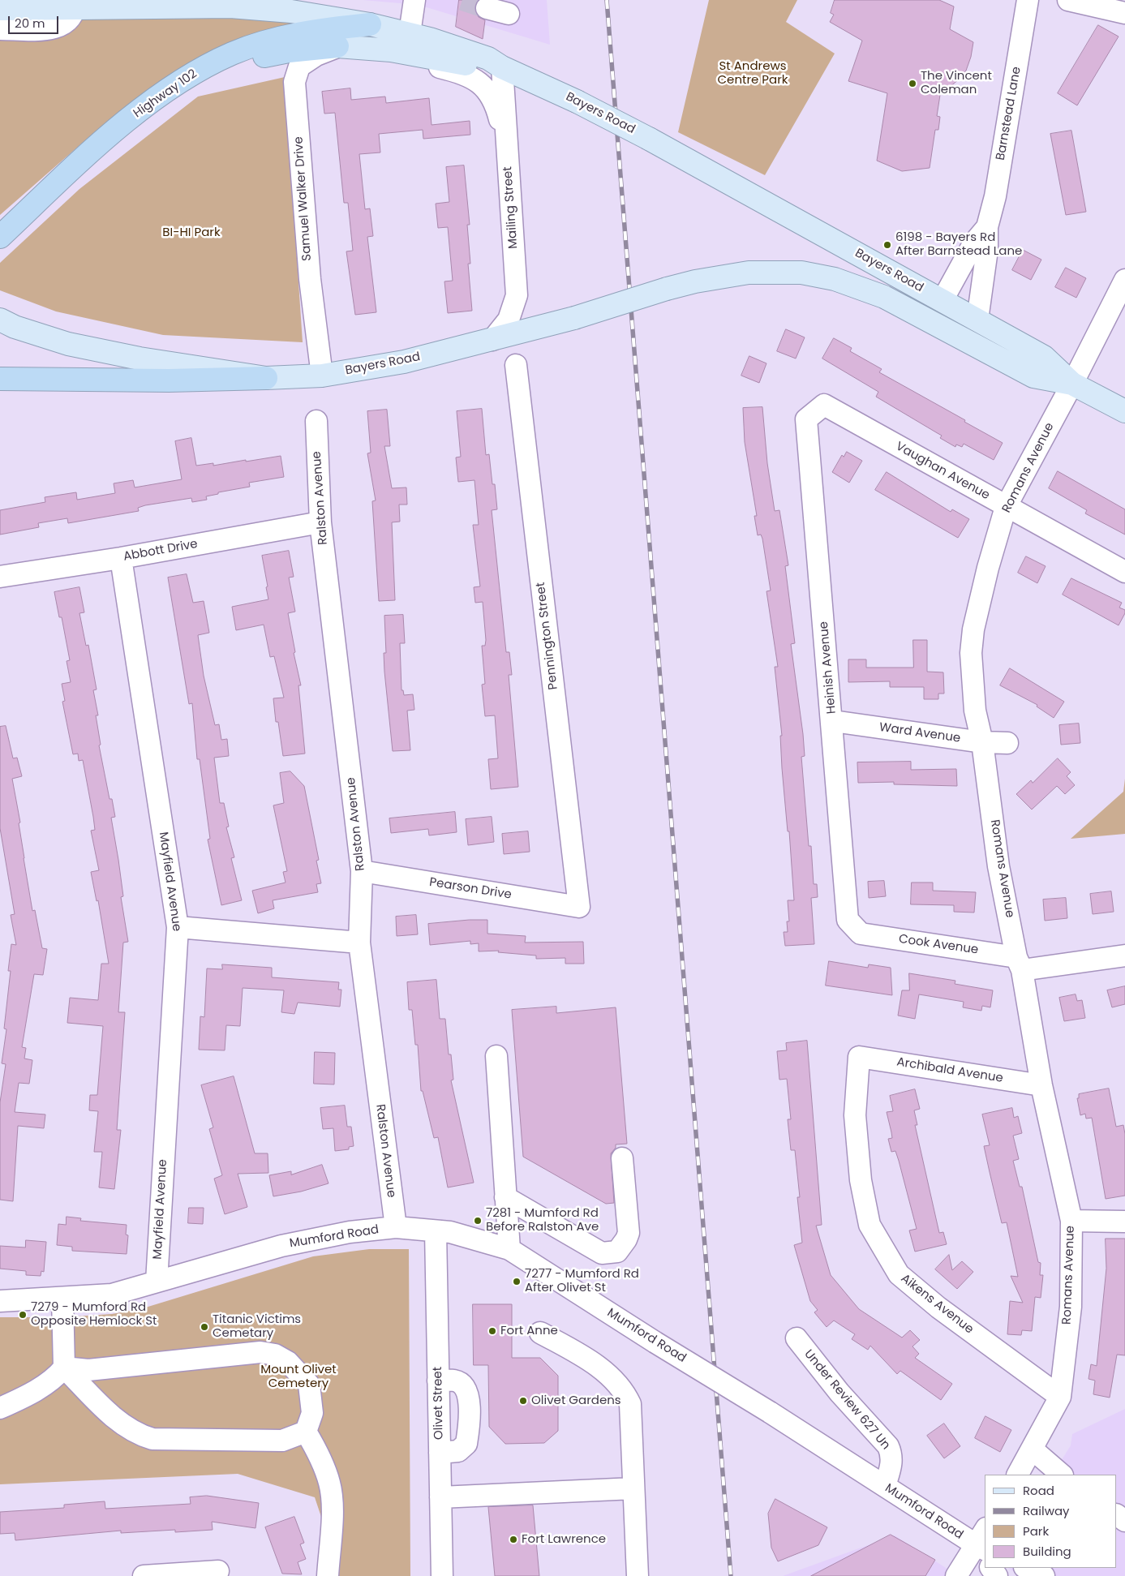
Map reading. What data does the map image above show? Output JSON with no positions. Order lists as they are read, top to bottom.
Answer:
{
  "streets": {
    "highway": ["Highway 102"],
    "main road": ["Bayers Road"],
    "street": [
      "Barnstead Lane",
      "Samuel Walker Drive",
      "Mailing Street",
      "Romans Avenue",
      "Vaughan Avenue",
      "Ralston Avenue",
      "Abbott Drive",
      "Pennington Street",
      "Heinish Avenue",
      "Ward Avenue",
      "Mayfield Avenue",
      "Pearson Drive",
      "Cook Avenue",
      "Archibald Avenue",
      "Mumford Road",
      "Aikens Avenue",
      "Under Review 627 Un",
      "Olivet Street"
    ]
  },
  "crossings": [
    ["Highway 102", "Bayers Road"],
    ["Bayers Road", "Barnstead Lane"],
    ["Bayers Road", "Samuel Walker Drive"],
    ["Bayers Road", "Mailing Street"],
    ["Bayers Road", "Romans Avenue"],
    ["Romans Avenue", "Vaughan Avenue"],
    ["Romans Avenue", "Ward Avenue"],
    ["Romans Avenue", "Cook Avenue"],
    ["Romans Avenue", "Archibald Avenue"],
    ["Romans Avenue", "Aikens Avenue"],
    ["Vaughan Avenue", "Heinish Avenue"],
    ["Ralston Avenue", "Abbott Drive"],
    ["Ralston Avenue", "Pearson Drive"],
    ["Ralston Avenue", "Mumford Road"],
    ["Abbott Drive", "Mayfield Avenue"],
    ["Pennington Street", "Pearson Drive"],
    ["Heinish Avenue", "Ward Avenue"],
    ["Heinish Avenue", "Cook Avenue"],
    ["Mayfield Avenue", "Mumford Road"],
    ["Archibald Avenue", "Aikens Avenue"],
    ["Mumford Road", "Under Review 627 Un"],
    ["Mumford Road", "Olivet Street"]
  ],
  "parks": ["St Andrews Centre Park", "BI-HI Park", "Mount Olivet Cemetery"],
  "places": [
    "The Vincent Coleman",
    "6198 - Bayers Rd After Barnstead Lane",
    "7281 - Mumford Rd Before Ralston Ave",
    "7277 - Mumford Rd After Olivet St",
    "7279 - Mumford Rd Opposite Hemlock St",
    "Titanic Victims Cemetary",
    "Fort Anne",
    "Olivet Gardens",
    "Fort Lawrence"
  ],
  "legend": [
    "Road",
    "Railway",
    "Park",
    "Building"
  ],
  "scale_bar": "20 m"
}
